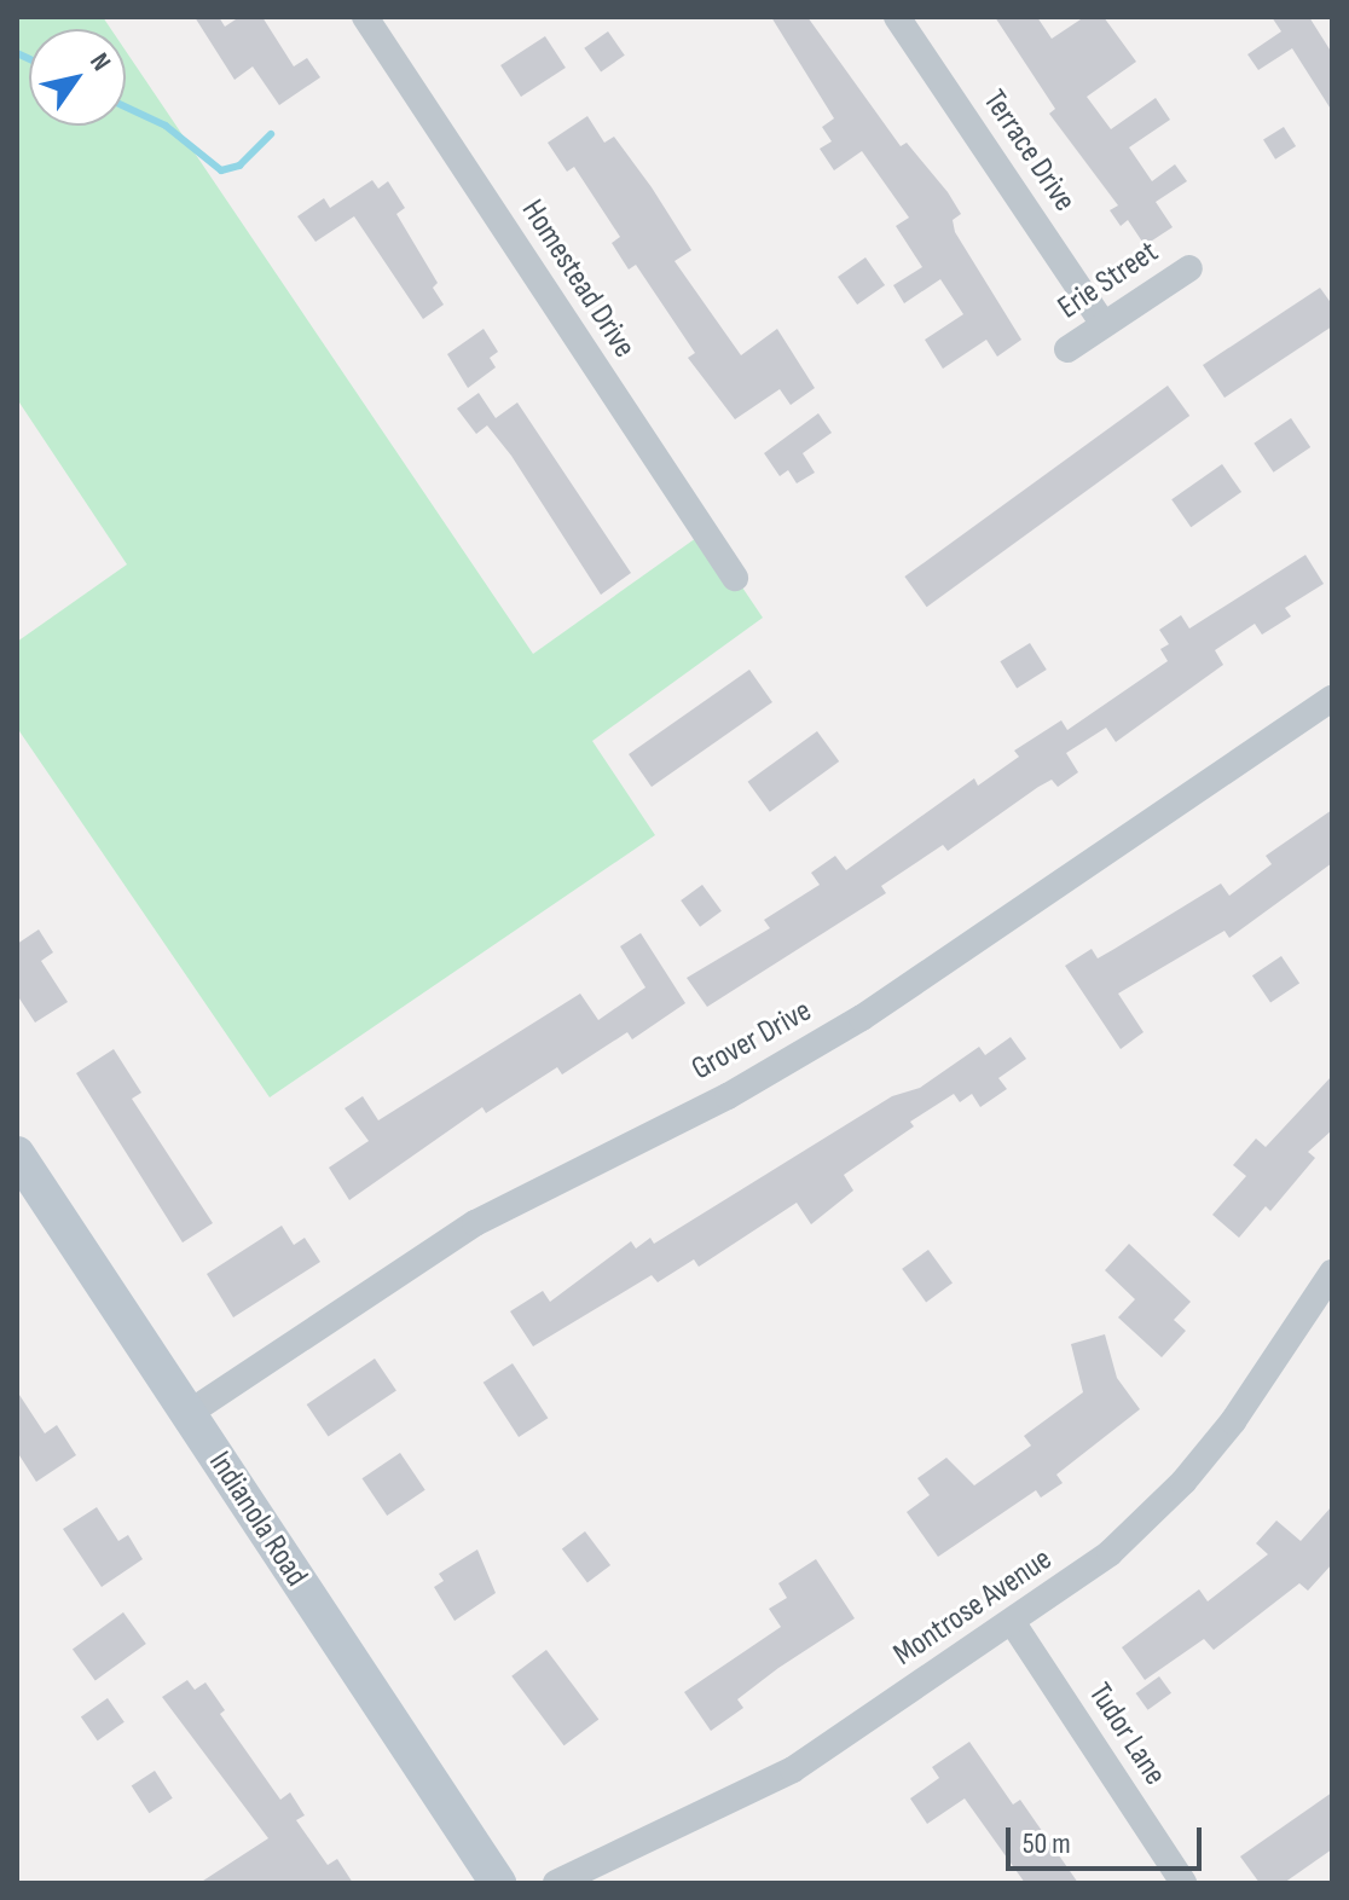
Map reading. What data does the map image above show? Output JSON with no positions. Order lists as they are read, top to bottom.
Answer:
{
  "streets": {
    "street": [
      "Terrace Drive",
      "Homestead Drive",
      "Erie Street",
      "Grover Drive",
      "Indianola Road",
      "Montrose Avenue",
      "Tudor Lane"
    ]
  },
  "crossings": [
    ["Terrace Drive", "Erie Street"],
    ["Grover Drive", "Indianola Road"],
    ["Montrose Avenue", "Tudor Lane"]
  ],
  "scale_bar": "50 m",
  "north": "top right"
}
